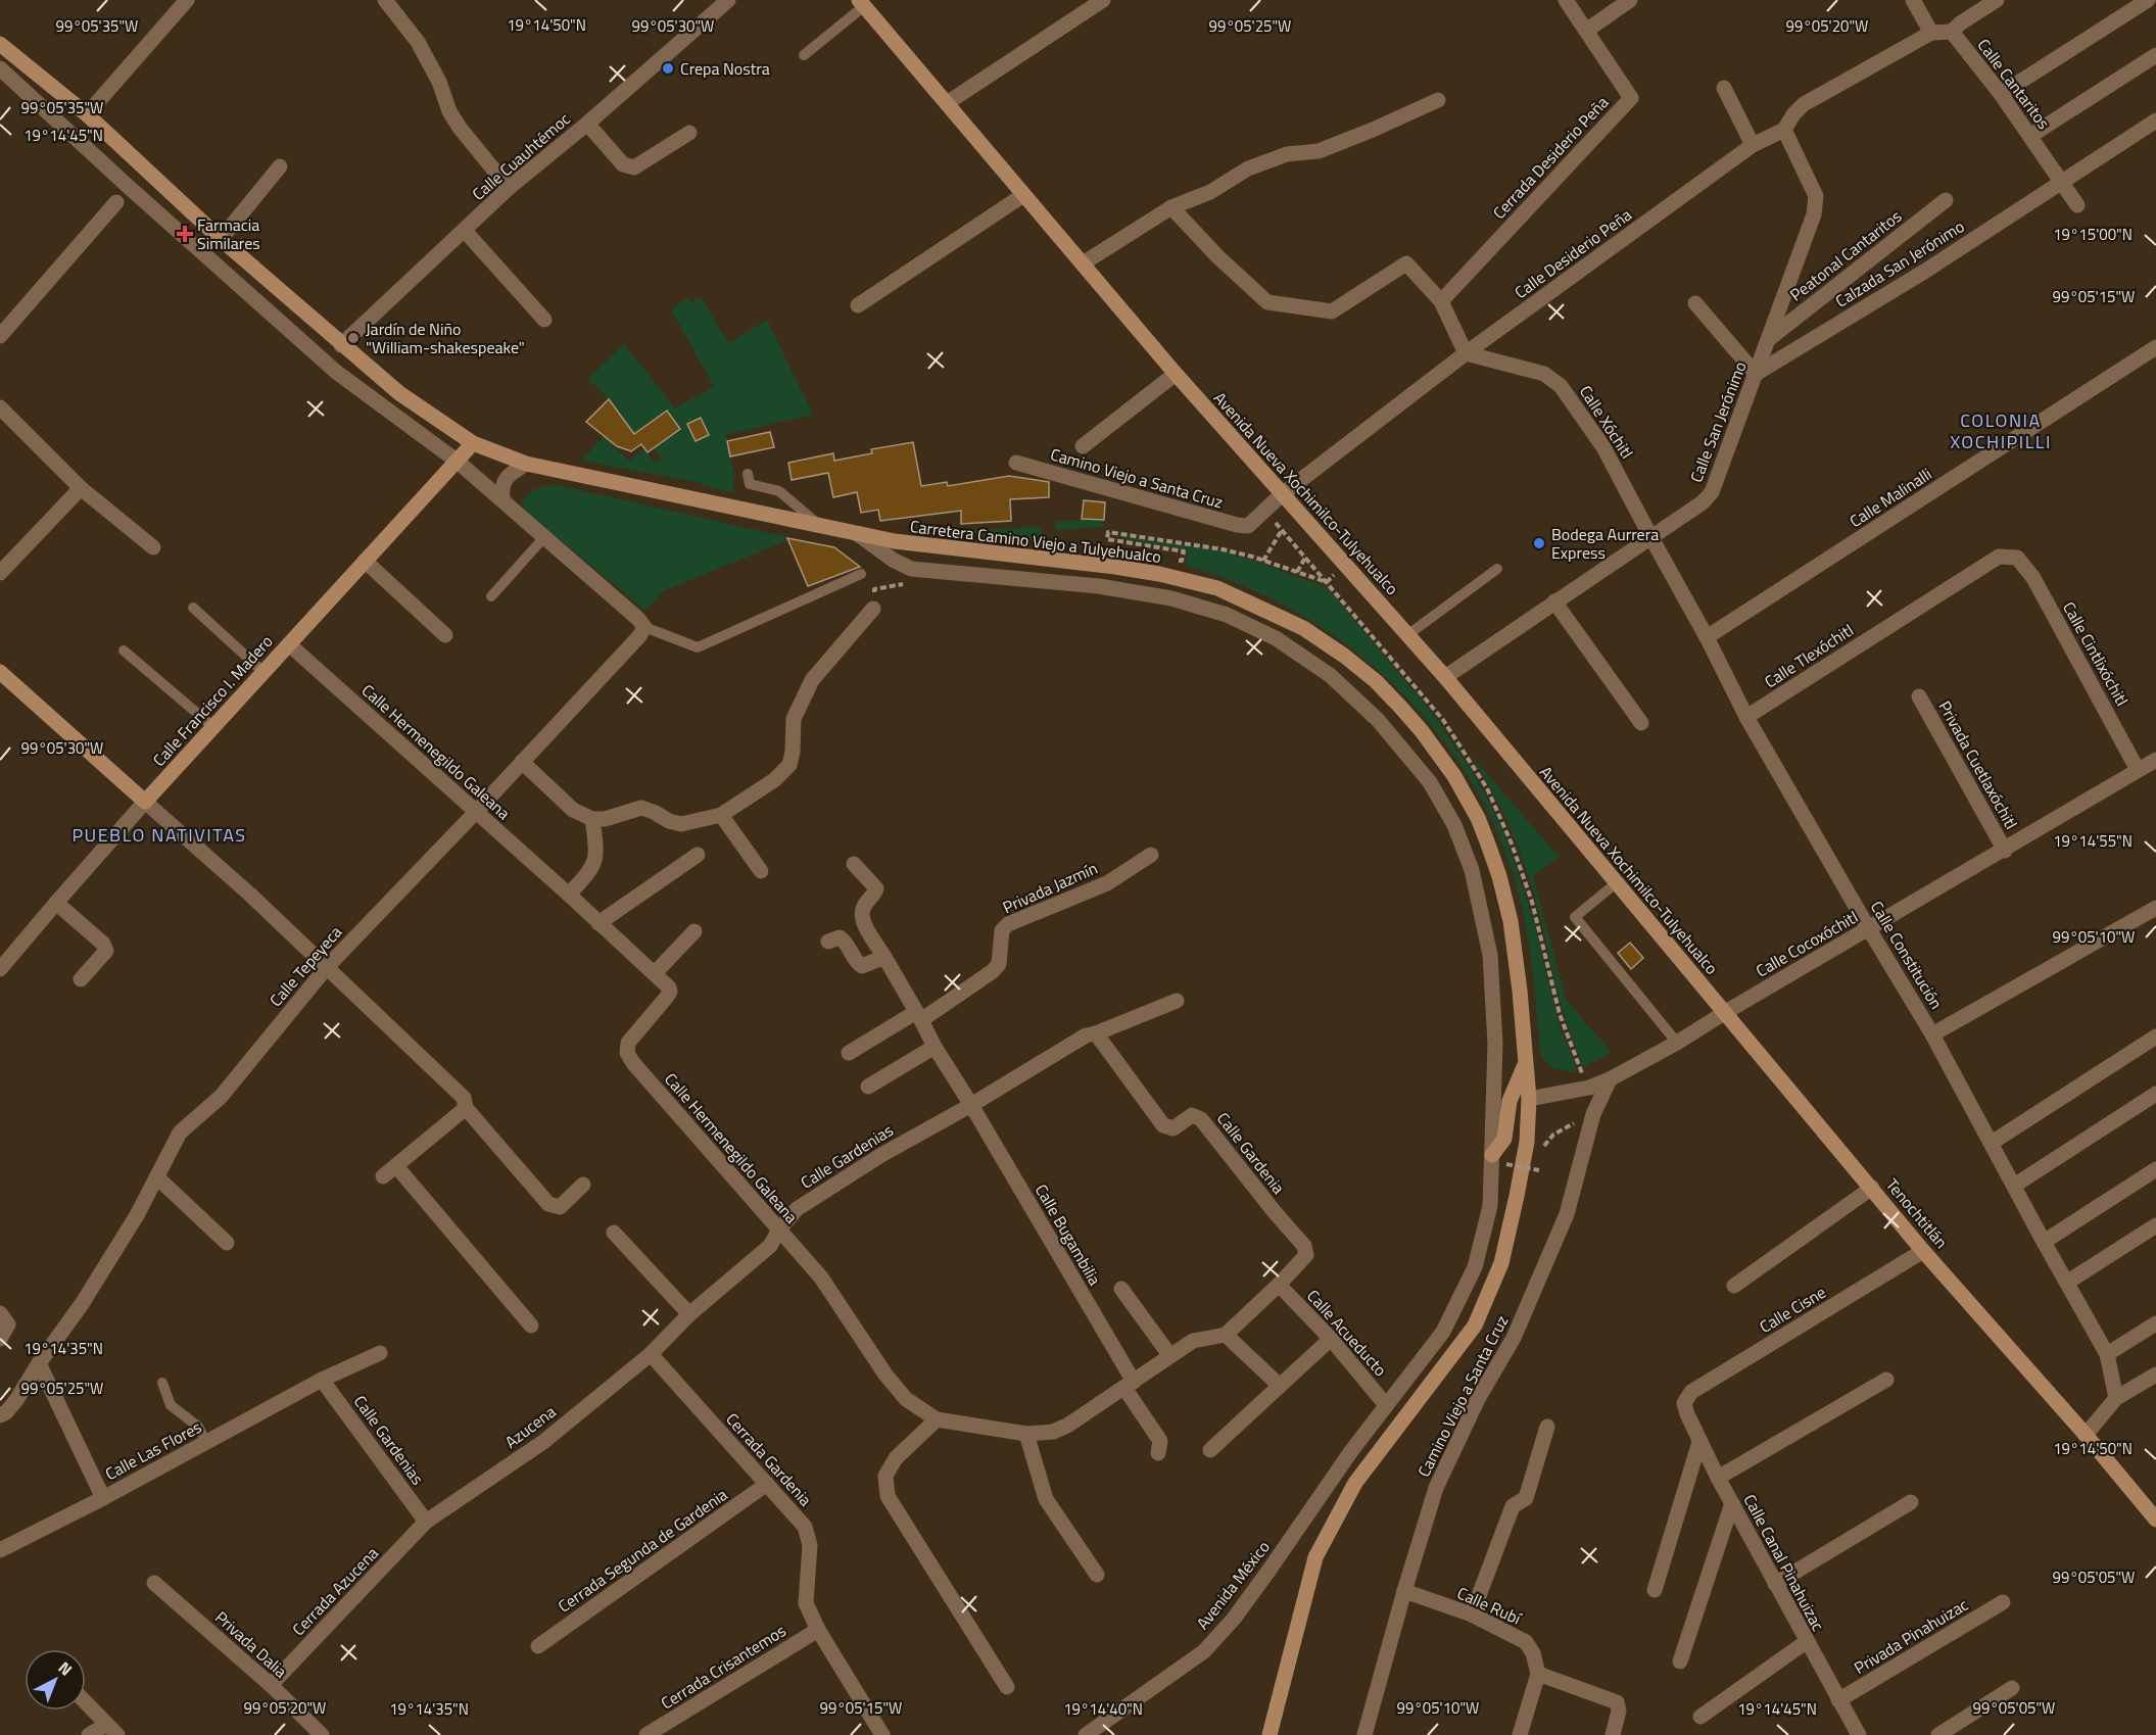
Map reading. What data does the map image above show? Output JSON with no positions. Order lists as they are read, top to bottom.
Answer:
{
  "streets": {
    "main road": [
      "Avenida Nueva Xochimilco-Tulyehualco",
      "Carretera Camino Viejo a Tulyehualco",
      "Calle Francisco I. Madero",
      "Tenochtitlán"
    ],
    "street": [
      "Calle Cantaritos",
      "Calle Cuauhtémoc",
      "Cerrada Desiderio Peña",
      "Calle Desiderio Peña",
      "Peatonal Cantaritos",
      "Calzada San Jerónimo",
      "Calle Xóchitl",
      "Calle San Jerónimo",
      "Camino Viejo a Santa Cruz",
      "Calle Malinalli",
      "Calle Cintlixóchitl",
      "Calle Tlexóchitl",
      "Calle Hermenegildo Galeana",
      "Privada Cuetlaxóchitl",
      "Privada Jazmín",
      "Calle Cocoxóchitl",
      "Calle Constitución",
      "Calle Tepeyeca",
      "Calle Gardenia",
      "Calle Gardenias",
      "Calle Bugambilia",
      "Calle Cisne",
      "Calle Acueducto",
      "Azucena",
      "Calle Las Flores",
      "Cerrada Gardenia",
      "Cerrada Segunda de Gardenia",
      "Calle Canal Pinahuizac",
      "Avenida México",
      "Cerrada Azucena",
      "Calle Rubí",
      "Privada Pinahuizac",
      "Privada Dalia",
      "Cerrada Crisantemos"
    ]
  },
  "crossings": [
    ["Calle Cantaritos", "Calzada San Jerónimo"],
    ["Calle Cuauhtémoc", "Carretera Camino Viejo a Tulyehualco"],
    ["Calle Desiderio Peña", "Calle Xóchitl"],
    ["Calle Desiderio Peña", "Calle San Jerónimo"],
    ["Calle Desiderio Peña", "Camino Viejo a Santa Cruz"],
    ["Calle Desiderio Peña", "Avenida Nueva Xochimilco-Tulyehualco"],
    ["Peatonal Cantaritos", "Calle San Jerónimo"],
    ["Calzada San Jerónimo", "Calle San Jerónimo"],
    ["Calle Xóchitl", "Calle San Jerónimo"],
    ["Calle Xóchitl", "Calle Constitución"],
    ["Calle San Jerónimo", "Avenida Nueva Xochimilco-Tulyehualco"],
    ["Calle San Jerónimo", "Calle Constitución"],
    ["Camino Viejo a Santa Cruz", "Calle Cocoxóchitl"],
    ["Camino Viejo a Santa Cruz", "Calle Rubí"],
    ["Avenida Nueva Xochimilco-Tulyehualco", "Calle Cocoxóchitl"],
    ["Avenida Nueva Xochimilco-Tulyehualco", "Tenochtitlán"],
    ["Calle Malinalli", "Calle Constitución"],
    ["Carretera Camino Viejo a Tulyehualco", "Calle Francisco I. Madero"],
    ["Carretera Camino Viejo a Tulyehualco", "Calle Cocoxóchitl"],
    ["Calle Cintlixóchitl", "Calle Tlexóchitl"],
    ["Calle Cintlixóchitl", "Calle Cocoxóchitl"],
    ["Calle Tlexóchitl", "Calle Constitución"],
    ["Calle Francisco I. Madero", "Calle Hermenegildo Galeana"],
    ["Calle Hermenegildo Galeana", "Calle Tepeyeca"],
    ["Calle Hermenegildo Galeana", "Calle Gardenias"],
    ["Calle Hermenegildo Galeana", "Calle Bugambilia"],
    ["Privada Cuetlaxóchitl", "Calle Cocoxóchitl"],
    ["Calle Cocoxóchitl", "Calle Constitución"],
    ["Calle Cocoxóchitl", "Tenochtitlán"],
    ["Calle Gardenia", "Calle Gardenias"],
    ["Calle Gardenia", "Calle Acueducto"],
    ["Calle Gardenias", "Calle Bugambilia"],
    ["Calle Gardenias", "Azucena"],
    ["Calle Gardenias", "Calle Las Flores"],
    ["Calle Gardenias", "Cerrada Gardenia"],
    ["Calle Gardenias", "Cerrada Azucena"],
    ["Tenochtitlán", "Calle Cisne"],
    ["Calle Cisne", "Calle Canal Pinahuizac"],
    ["Calle Acueducto", "Avenida México"],
    ["Azucena", "Cerrada Gardenia"],
    ["Azucena", "Cerrada Azucena"],
    ["Cerrada Gardenia", "Cerrada Segunda de Gardenia"],
    ["Cerrada Gardenia", "Cerrada Crisantemos"],
    ["Calle Canal Pinahuizac", "Privada Pinahuizac"],
    ["Cerrada Azucena", "Privada Dalia"]
  ],
  "districts": ["COLONIA XOCHIPILLI", "PUEBLO NATIVITAS"],
  "places": {
    "other": ["Crepa Nostra", "Jardín de Niño \"William-shakespeake\"", "Bodega Aurrera Express"],
    "health": ["Farmacia Similares"]
  },
  "north": "top right",
  "coordinates": [
    "19°14'50\"N",
    "99°05'35\"W",
    "99°05'30\"W",
    "99°05'25\"W",
    "99°05'20\"W",
    "19°14'45\"N",
    "19°15'00\"N",
    "99°05'15\"W",
    "19°14'55\"N",
    "99°05'10\"W",
    "19°14'35\"N",
    "99°05'05\"W",
    "19°14'40\"N"
  ]
}
